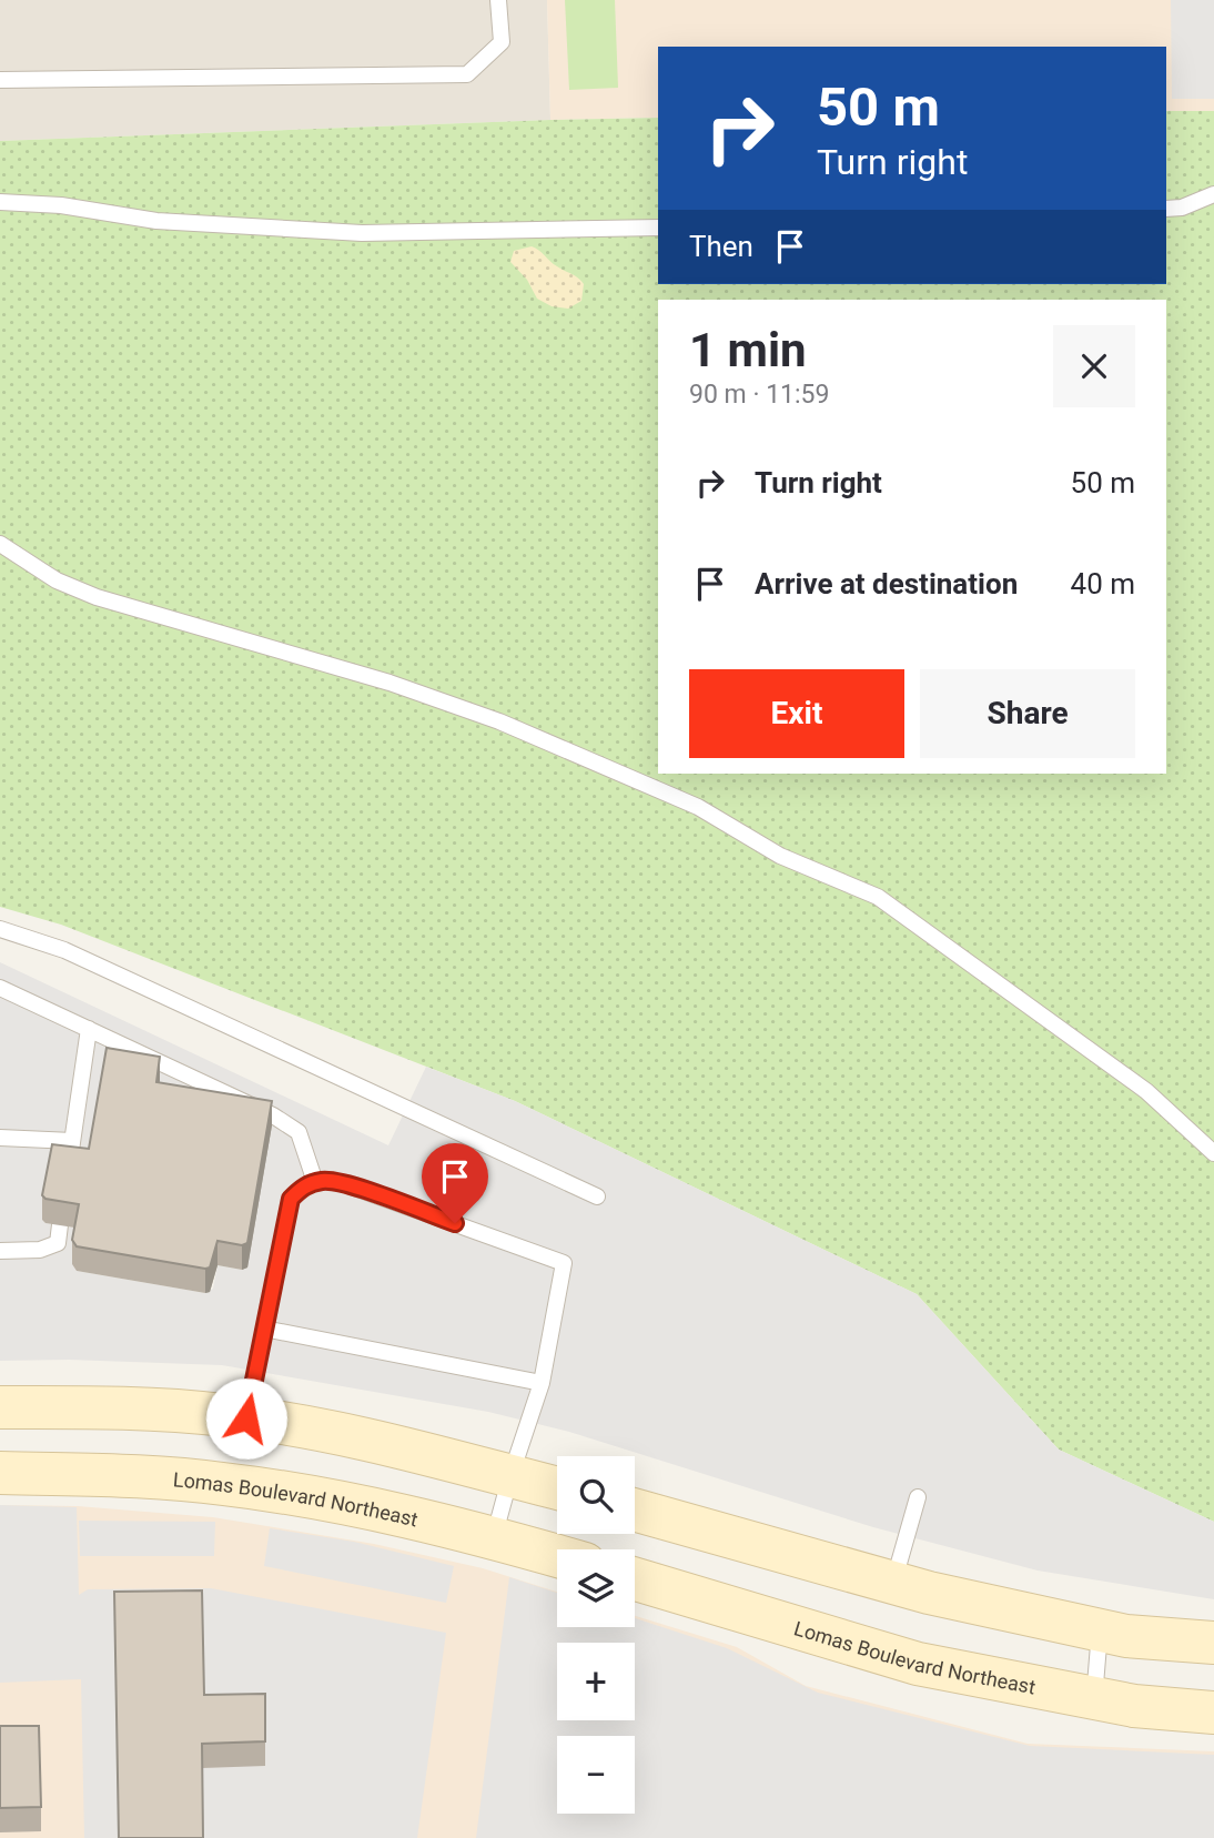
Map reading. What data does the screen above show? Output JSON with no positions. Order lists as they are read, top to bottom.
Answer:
{
  "streets": {
    "main road": ["Lomas Boulevard Northeast"]
  },
  "page": {
    "turn": ["50 m", "Turn right"],
    "then": "Then",
    "heading": ["1 min", "90 m · 11:59"],
    "list": [
      {
        "name": "Turn right",
        "value": "50 m"
      },
      {
        "name": "Arrive at destination",
        "value": "40 m"
      }
    ],
    "buttons": ["Exit", "Share"],
    "map_buttons": ["+", "−"]
  }
}
